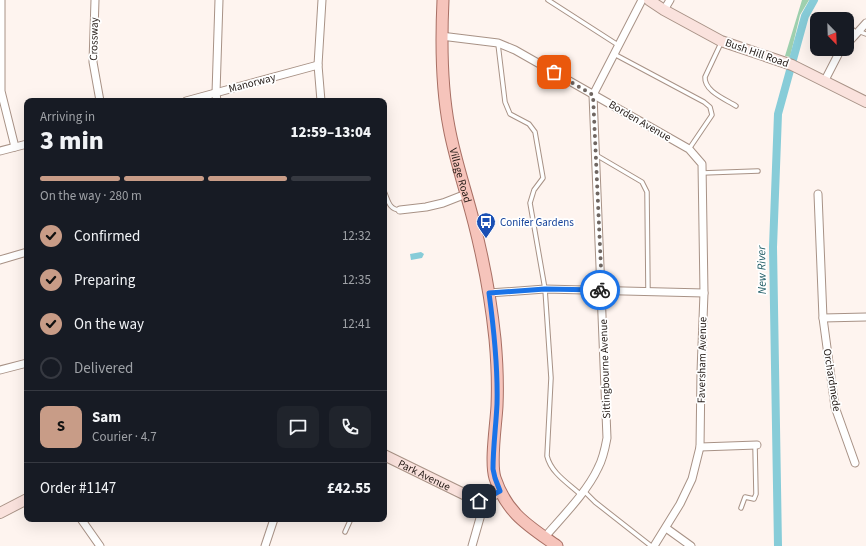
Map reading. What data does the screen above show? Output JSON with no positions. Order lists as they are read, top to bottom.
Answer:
{
  "streets": {
    "main road": ["Village Road"],
    "street": [
      "Crossway",
      "Bush Hill Road",
      "Manorway",
      "Borden Avenue",
      "Faversham Avenue",
      "Sittingbourne Avenue",
      "Orchardmede",
      "Park Avenue"
    ]
  },
  "crossings": [
    ["Borden Avenue", "Village Road"],
    ["Borden Avenue", "Faversham Avenue"],
    ["Borden Avenue", "Sittingbourne Avenue"]
  ],
  "water": ["New River"],
  "places": {
    "bus stop": ["Conifer Gardens"]
  },
  "north": "bottom right",
  "page": {
    "heading": ["3 min", "Arriving in", "12:59–13:04"],
    "panel": [
      "Sam",
      "Courier · 4.7",
      "Order #1147",
      "£42.55"
    ],
    "bar": "On the way · 280 m",
    "list": [
      ["Confirmed", "12:32"],
      ["Preparing", "12:35"],
      ["On the way", "12:41"],
      "Delivered"
    ],
    "round": "S"
  }
}
